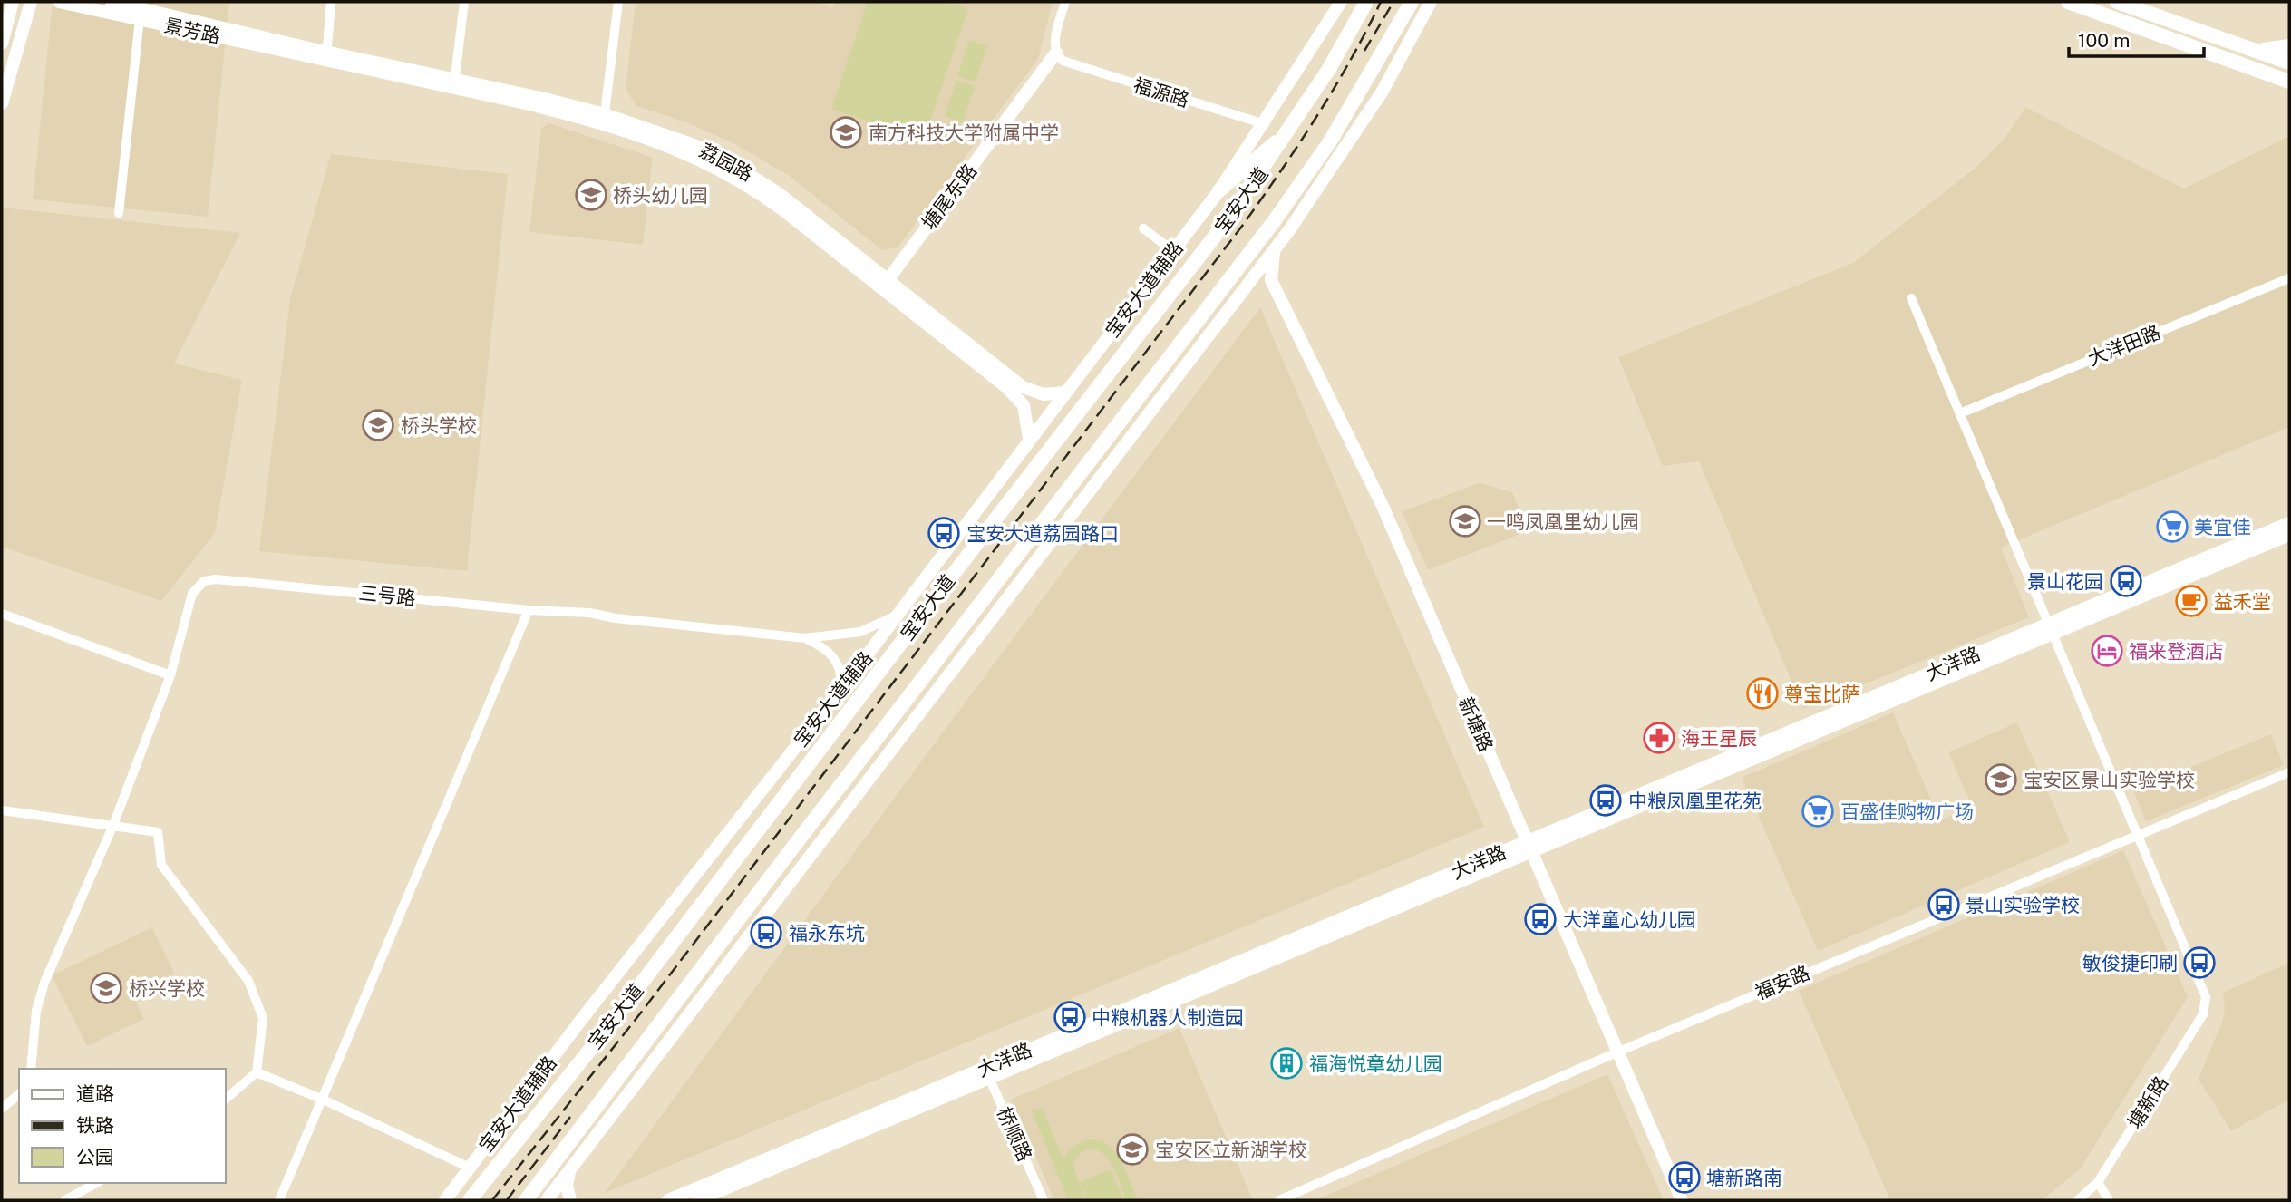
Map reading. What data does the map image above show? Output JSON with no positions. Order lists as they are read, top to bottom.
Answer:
{
  "streets": {
    "main road": ["宝安大道"],
    "street": [
      "景芳路",
      "福源路",
      "荔园路",
      "塘尾东路",
      "宝安大道辅路",
      "大洋田路",
      "三号路",
      "大洋路",
      "新塘路",
      "福安路",
      "塘新路",
      "桥顺路"
    ]
  },
  "crossings": [
    ["景芳路", "荔园路"],
    ["福源路", "塘尾东路"],
    ["福源路", "宝安大道辅路"],
    ["荔园路", "塘尾东路"],
    ["荔园路", "宝安大道辅路"],
    ["宝安大道辅路", "三号路"],
    ["大洋路", "新塘路"],
    ["大洋路", "桥顺路"],
    ["新塘路", "福安路"],
    ["福安路", "塘新路"]
  ],
  "places": {
    "school or university": [
      "南方科技大学附属中学",
      "桥头幼儿园",
      "桥头学校",
      "一鸣凤凰里幼儿园",
      "宝安区景山实验学校",
      "桥兴学校",
      "宝安区立新湖学校"
    ],
    "supermarket": ["美宜佳", "百盛佳购物广场"],
    "bus stop": [
      "宝安大道荔园路口",
      "景山花园",
      "中粮凤凰里花苑",
      "景山实验学校",
      "大洋童心幼儿园",
      "福永东坑",
      "敏俊捷印刷",
      "中粮机器人制造园",
      "塘新路南"
    ],
    "cafe": ["益禾堂"],
    "hotel": ["福来登酒店"],
    "restaurant": ["尊宝比萨"],
    "pharmacy": ["海王星辰"],
    "building": ["福海悦章幼儿园"]
  },
  "legend": ["道路", "铁路", "公园"],
  "scale_bar": "100 m"
}
